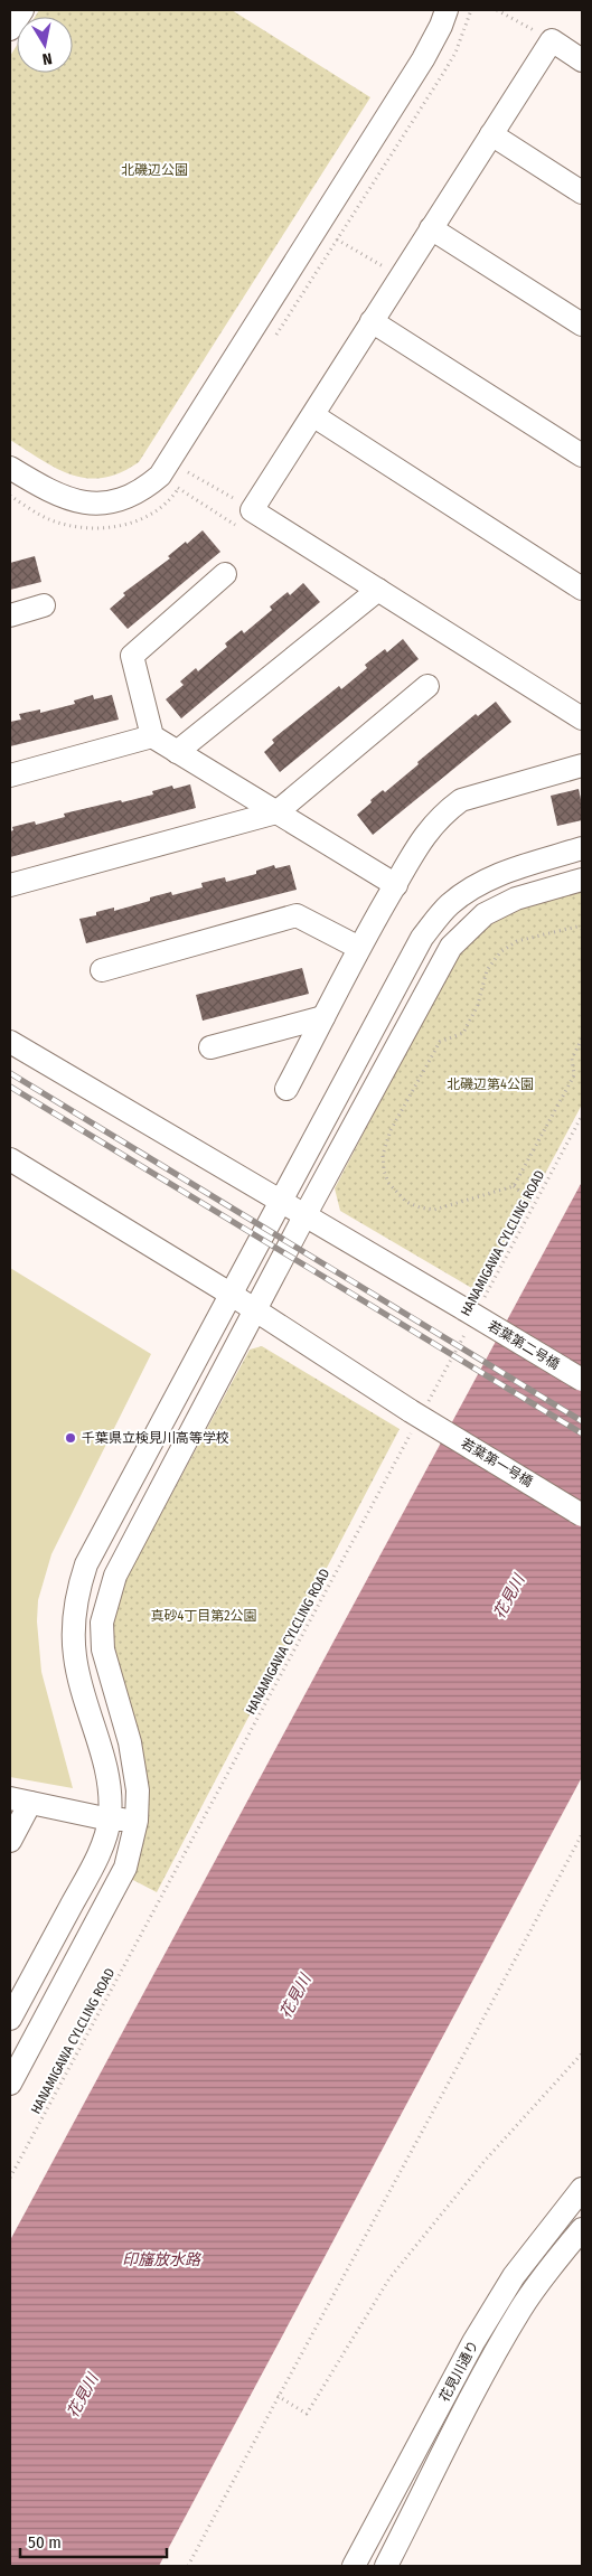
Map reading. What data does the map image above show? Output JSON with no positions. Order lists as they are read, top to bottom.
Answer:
{
  "streets": {
    "street": ["若葉第二号橋", "若葉第一号橋", "花見川通り"],
    "path": ["HANAMIGAWA CYLCLING ROAD"]
  },
  "crossings": [
    ["HANAMIGAWA CYLCLING ROAD", "若葉第二号橋"],
    ["HANAMIGAWA CYLCLING ROAD", "若葉第一号橋"]
  ],
  "water": ["花見川", "印旛放水路"],
  "parks": ["北磯辺公園", "北磯辺第4公園", "真砂4丁目第2公園"],
  "places": ["千葉県立検見川高等学校"],
  "scale_bar": "50 m",
  "north": "bottom"
}
